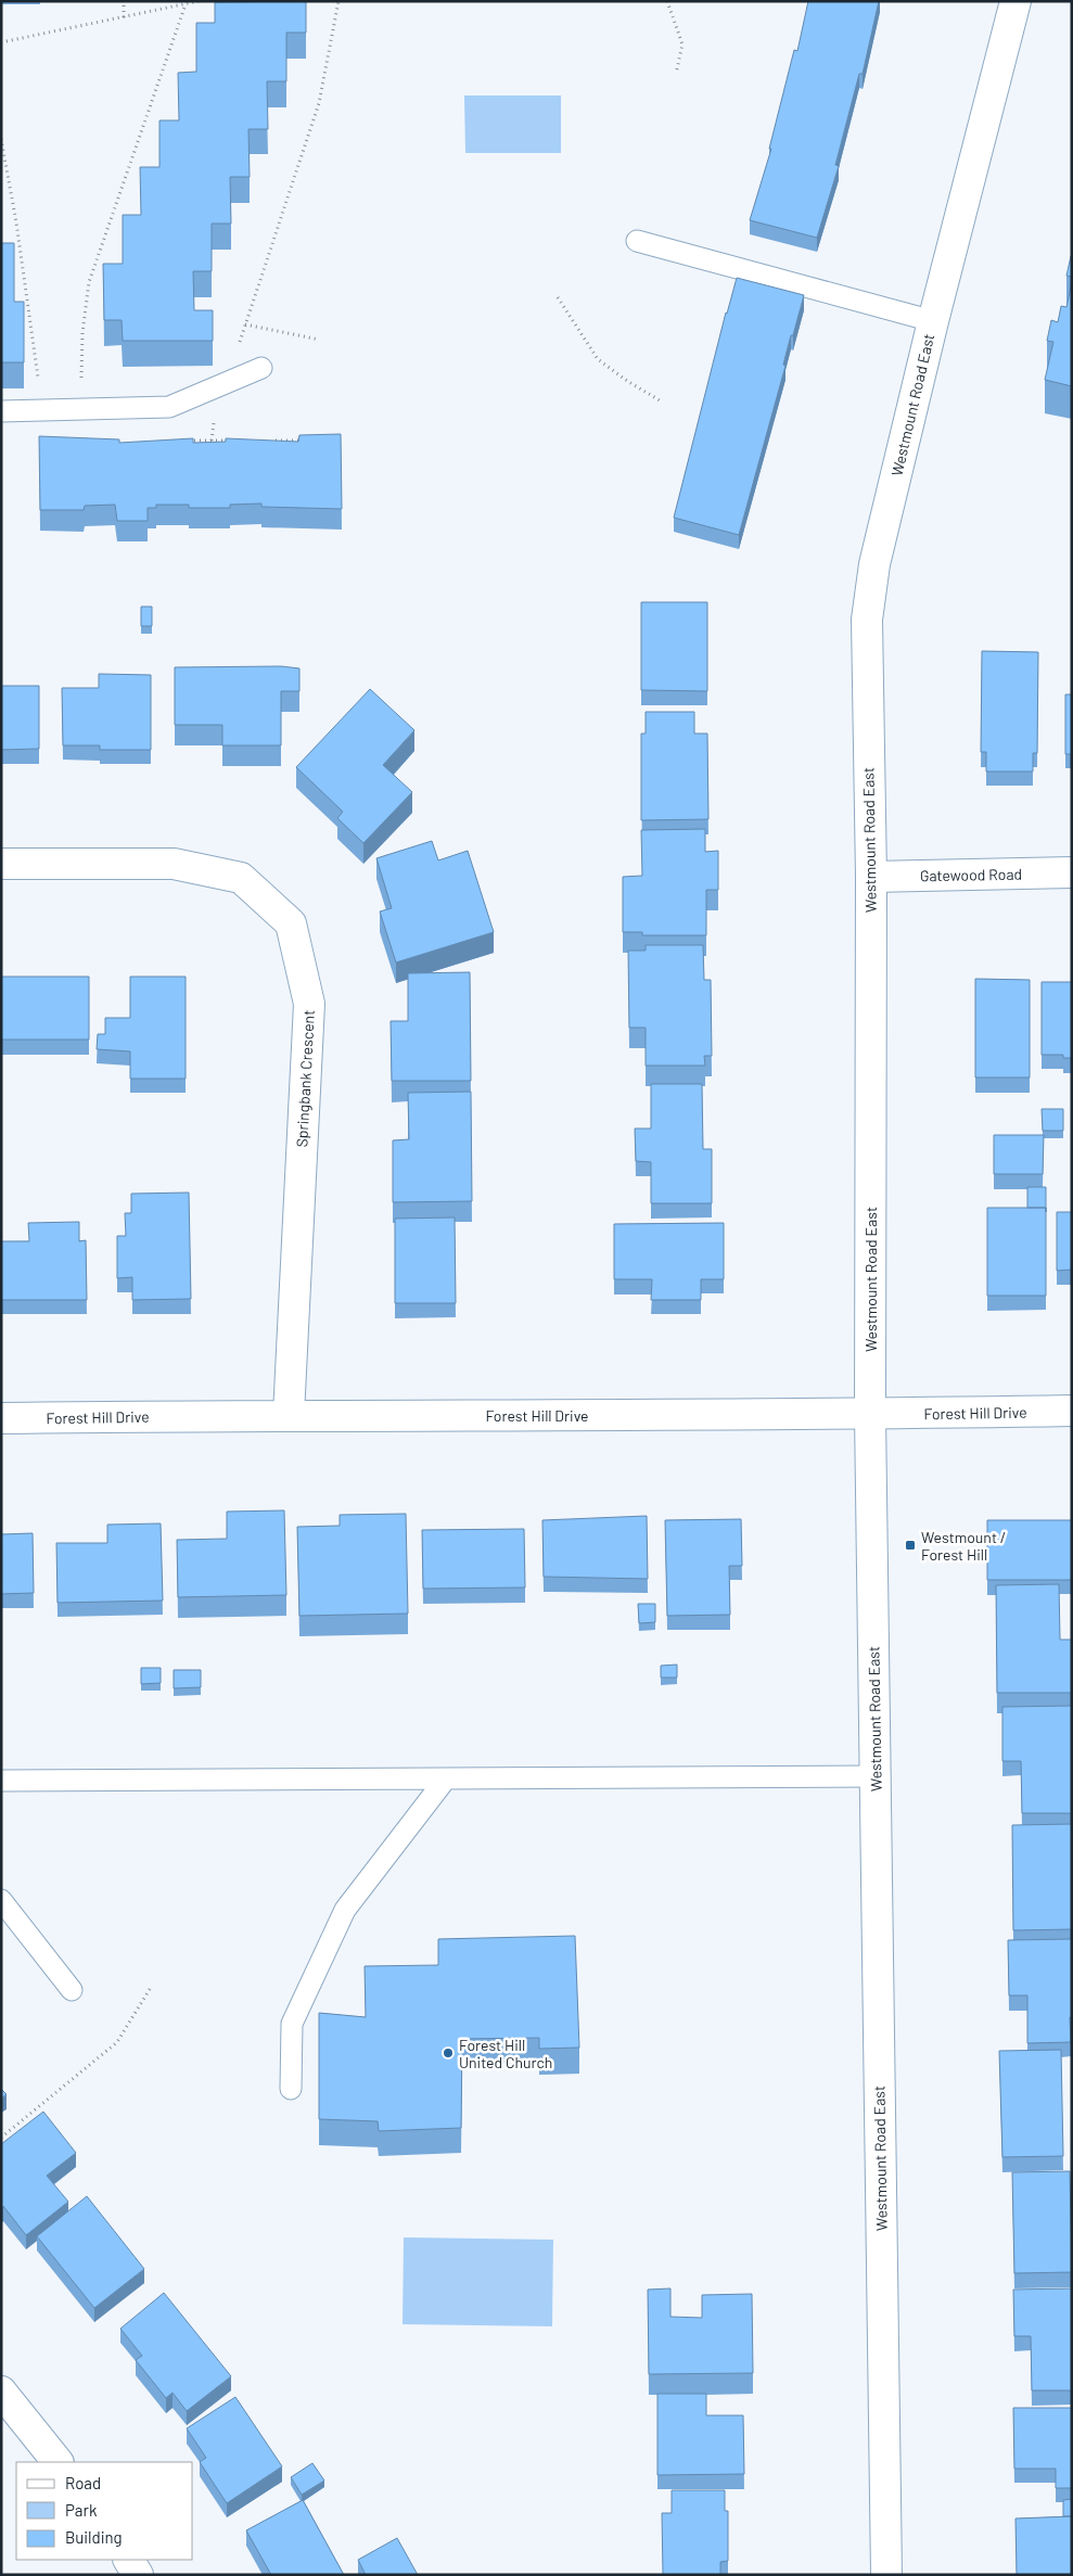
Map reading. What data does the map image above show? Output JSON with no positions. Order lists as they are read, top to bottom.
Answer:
{
  "streets": {
    "main road": [
      "Westmount Road East",
      "Gatewood Road",
      "Springbank Crescent",
      "Forest Hill Drive"
    ]
  },
  "crossings": [
    ["Westmount Road East", "Gatewood Road"],
    ["Westmount Road East", "Forest Hill Drive"],
    ["Springbank Crescent", "Forest Hill Drive"]
  ],
  "places": {
    "transit": ["Westmount / Forest Hill"],
    "other": ["Forest Hill United Church"]
  },
  "legend": ["Road", "Park", "Building"]
}
